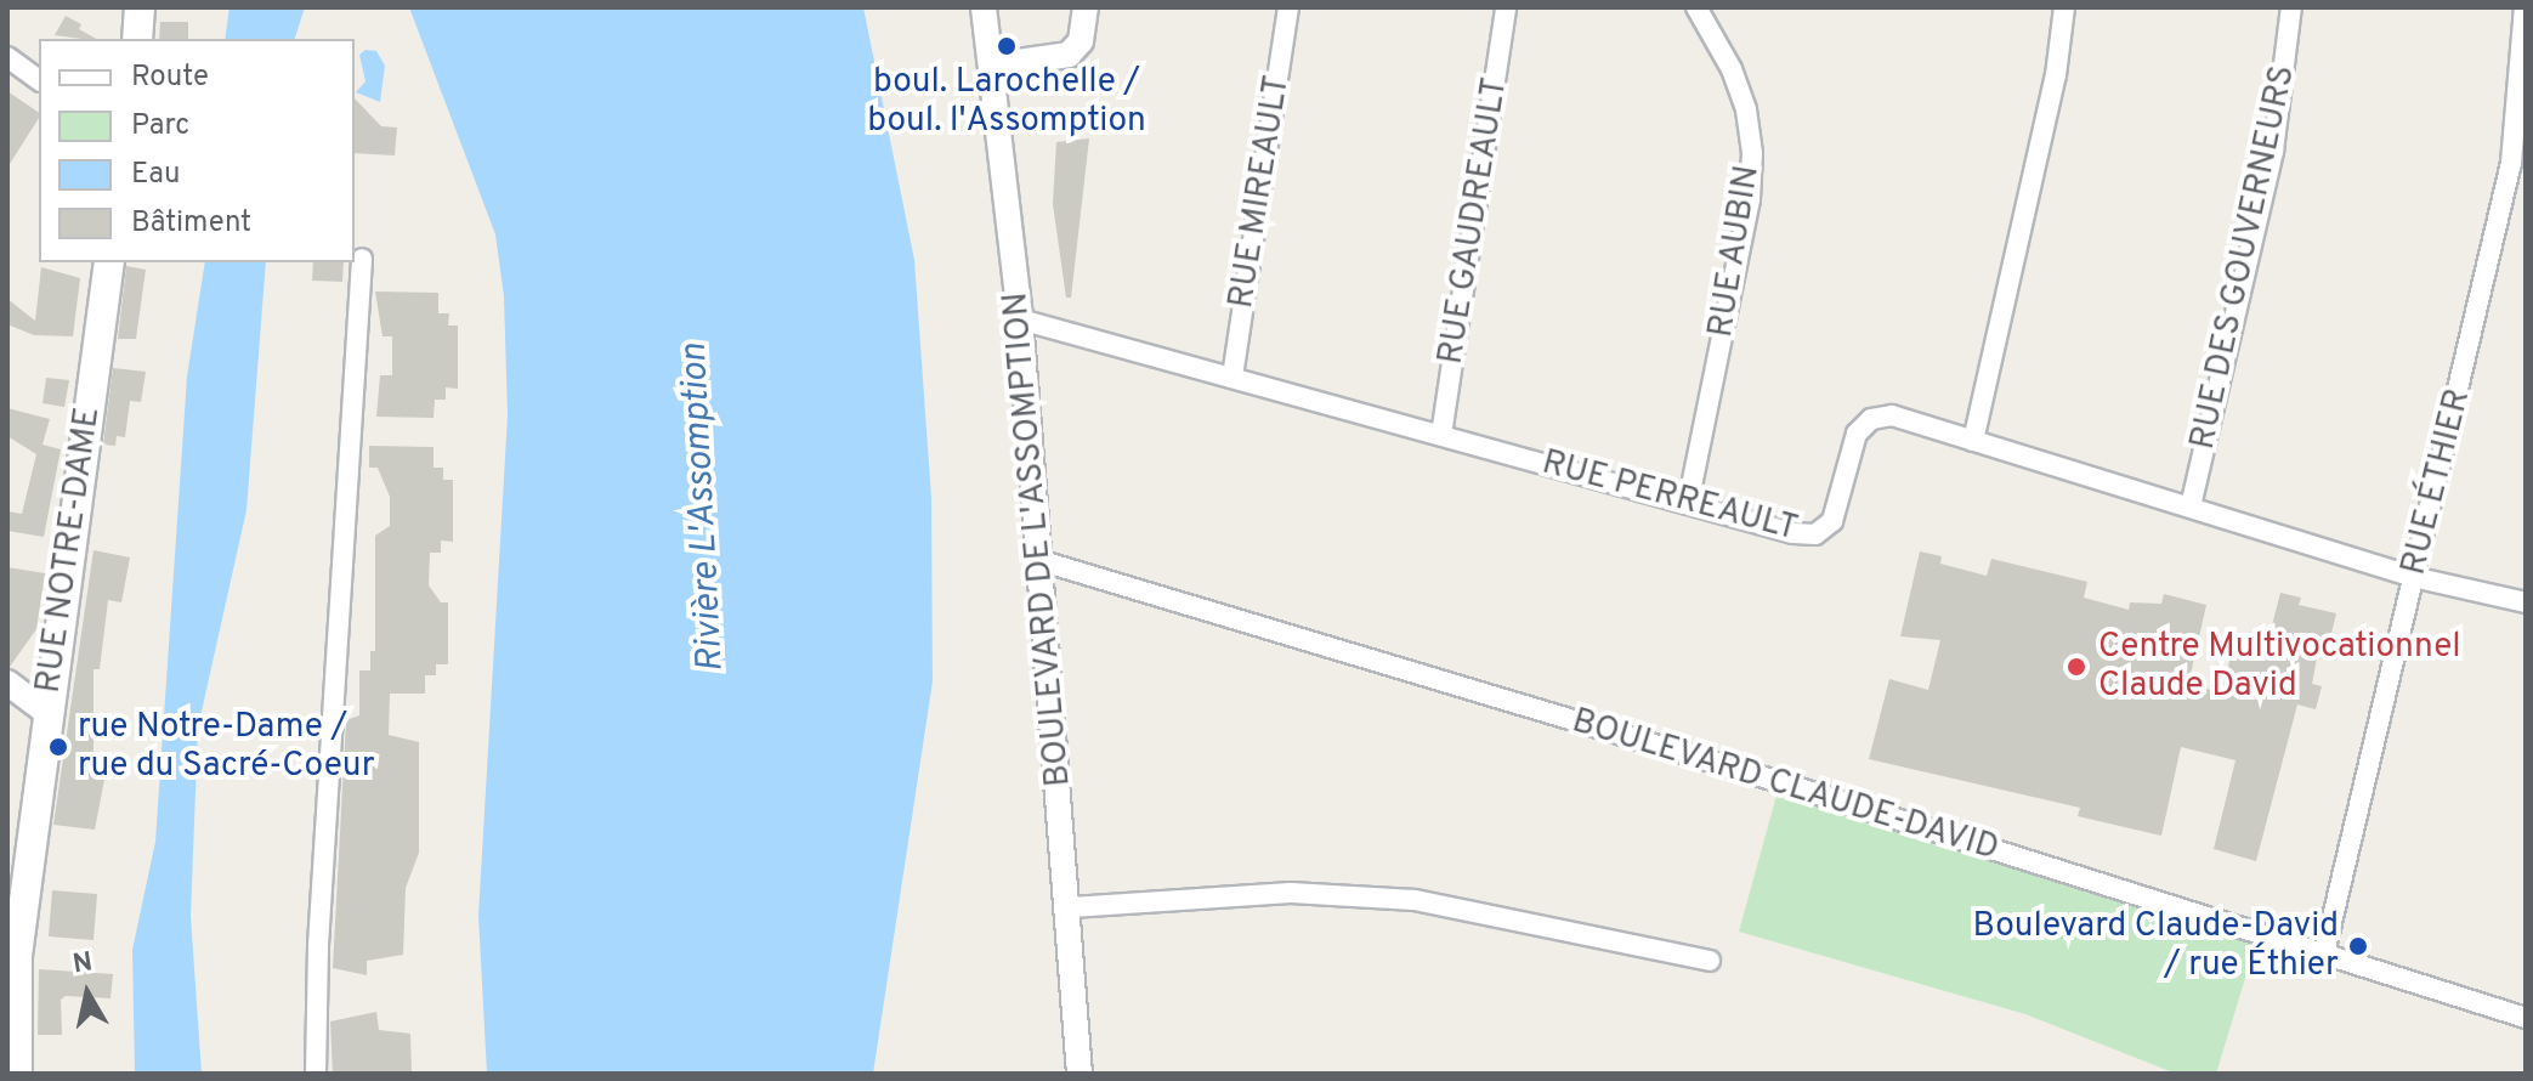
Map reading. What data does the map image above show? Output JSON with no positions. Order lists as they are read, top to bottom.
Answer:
{
  "streets": {
    "main road": ["RUE NOTRE-DAME"],
    "street": [
      "RUE MIREAULT",
      "RUE GAUDREAULT",
      "RUE AUBIN",
      "RUE DES GOUVERNEURS",
      "RUE ÉTHIER",
      "RUE PERREAULT",
      "BOULEVARD DE L'ASSOMPTION",
      "BOULEVARD CLAUDE-DAVID"
    ]
  },
  "crossings": [
    ["RUE MIREAULT", "RUE PERREAULT"],
    ["RUE GAUDREAULT", "RUE PERREAULT"],
    ["RUE AUBIN", "RUE PERREAULT"],
    ["RUE DES GOUVERNEURS", "RUE PERREAULT"],
    ["RUE ÉTHIER", "RUE PERREAULT"],
    ["RUE ÉTHIER", "BOULEVARD CLAUDE-DAVID"],
    ["RUE PERREAULT", "BOULEVARD DE L'ASSOMPTION"],
    ["BOULEVARD DE L'ASSOMPTION", "BOULEVARD CLAUDE-DAVID"]
  ],
  "water": ["Rivière L'Assomption"],
  "places": [
    "boul. Larochelle / boul. l'Assomption",
    "Centre Multivocationnel Claude David",
    "rue Notre-Dame / rue du Sacré-Coeur",
    "Boulevard Claude-David / rue Éthier"
  ],
  "legend": [
    "Route",
    "Parc",
    "Eau",
    "Bâtiment"
  ],
  "north": "top"
}
